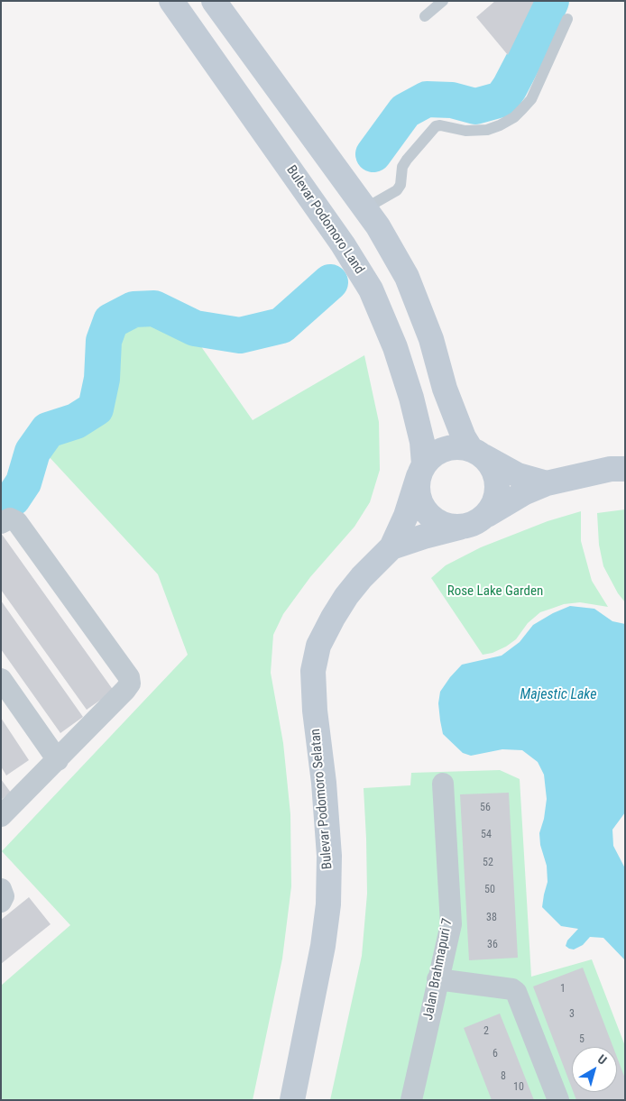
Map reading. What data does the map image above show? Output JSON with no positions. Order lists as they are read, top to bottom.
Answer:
{
  "streets": {
    "street": ["Bulevar Podomoro Land", "Bulevar Podomoro Selatan", "Jalan Brahmapuri 7"]
  },
  "crossings": [
    ["Bulevar Podomoro Land", "Bulevar Podomoro Selatan"]
  ],
  "water": ["Majestic Lake"],
  "parks": ["Rose Lake Garden"],
  "house_numbers": [
    "56",
    "54",
    "52",
    "50",
    "38",
    "36",
    "1",
    "3",
    "2",
    "5",
    "6",
    "8",
    "10"
  ],
  "north": "top right"
}
